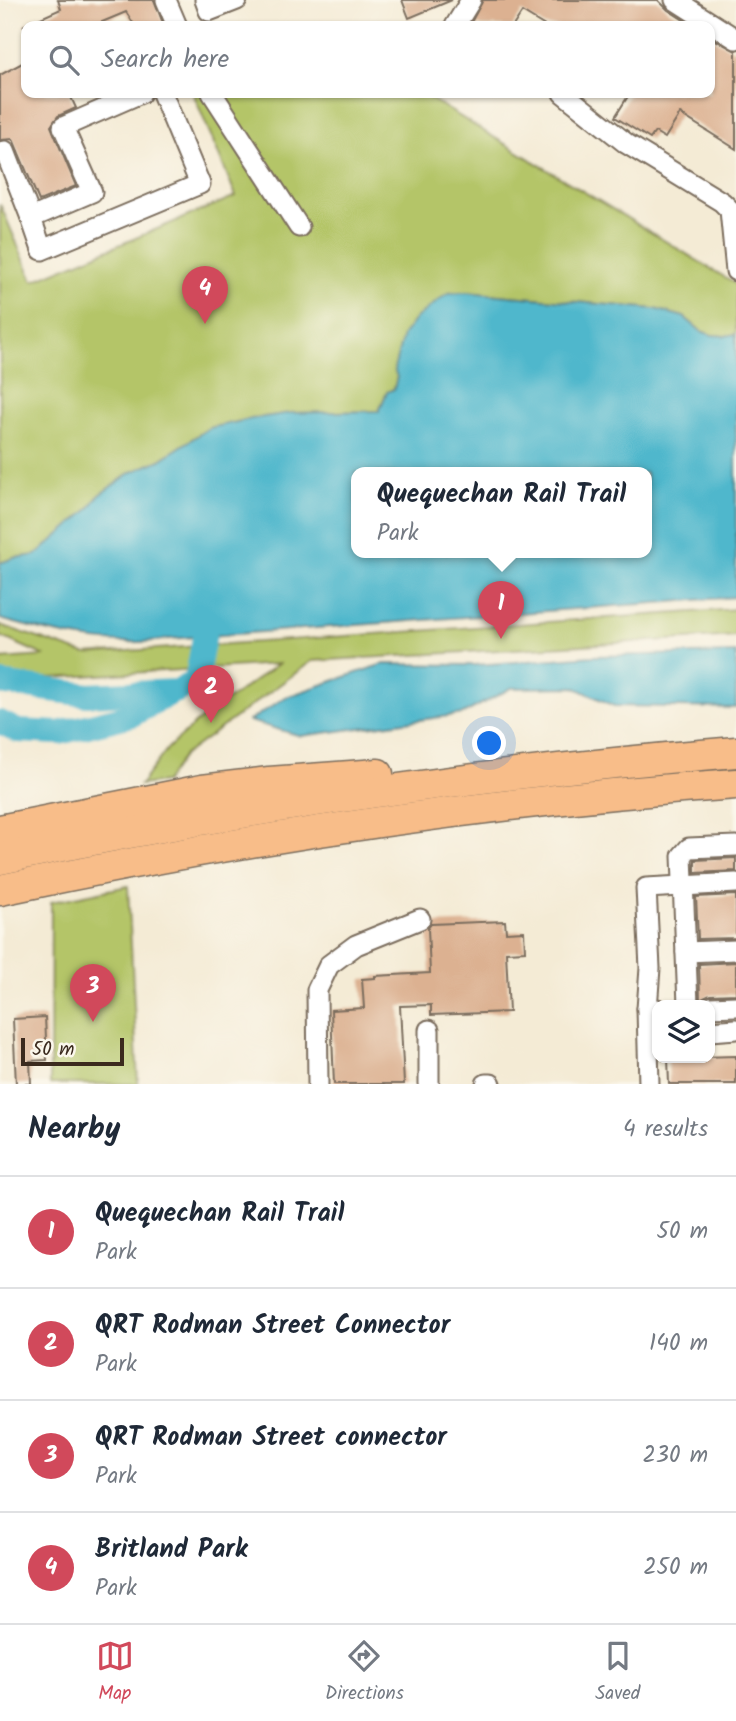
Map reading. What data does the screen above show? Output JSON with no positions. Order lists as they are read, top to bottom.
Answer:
{
  "scale_bar": "50 m",
  "page": {
    "search": "Search here",
    "pins": [
      "4",
      "1",
      "2",
      "3"
    ],
    "popup": ["Quequechan Rail Trail", "Park"],
    "scale": "50 m",
    "heading": ["Nearby", "4 results"],
    "list": [
      {
        "mark": "1",
        "name": "Quequechan Rail Trail",
        "note": "Park",
        "value": "50 m"
      },
      {
        "mark": "2",
        "name": "QRT Rodman Street Connector",
        "note": "Park",
        "value": "140 m"
      },
      {
        "mark": "3",
        "name": "QRT Rodman Street connector",
        "note": "Park",
        "value": "230 m"
      },
      {
        "mark": "4",
        "name": "Britland Park",
        "note": "Park",
        "value": "250 m"
      }
    ],
    "nav": ["Map", "Directions", "Saved"]
  }
}
